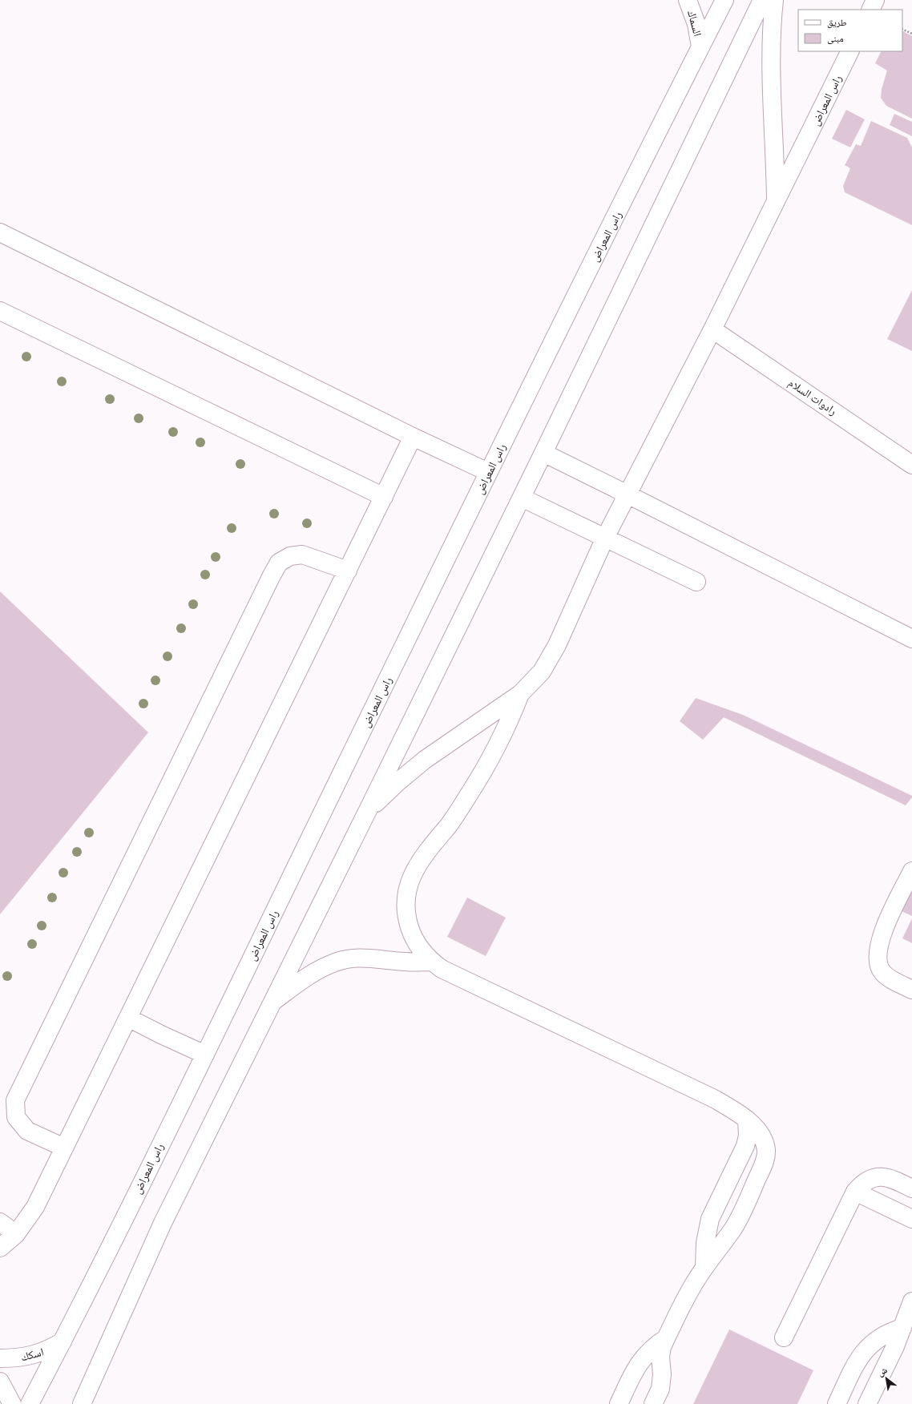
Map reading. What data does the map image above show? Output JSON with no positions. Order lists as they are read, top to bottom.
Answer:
{
  "streets": {
    "street": [
      "السماك",
      "راس المعراض",
      "رادوات السلام",
      "اسكك"
    ]
  },
  "crossings": [
    ["السماك", "راس المعراض"],
    ["راس المعراض", "رادوات السلام"],
    ["راس المعراض", "اسكك"]
  ],
  "legend": ["طريق", "مبنى"],
  "north": "top left"
}
